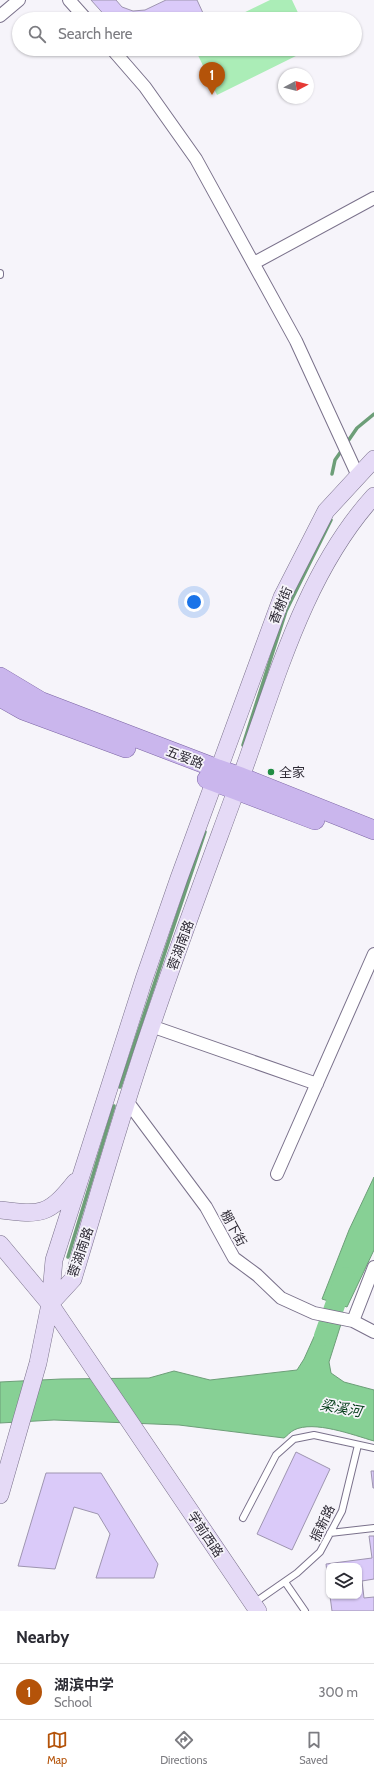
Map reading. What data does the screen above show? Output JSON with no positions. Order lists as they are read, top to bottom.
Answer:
{
  "streets": {
    "main road": [
      "香榭街",
      "五爱路",
      "蓉湖南路",
      "学前西路"
    ],
    "street": ["棚下街"],
    "lane": ["振新路"]
  },
  "crossings": [
    ["香榭街", "五爱路"],
    ["香榭街", "蓉湖南路"],
    ["五爱路", "蓉湖南路"],
    ["蓉湖南路", "棚下街"],
    ["蓉湖南路", "学前西路"],
    ["振新路", "学前西路"]
  ],
  "water": ["梁溪河"],
  "places": ["全家"],
  "north": "right",
  "page": {
    "search": "Search here",
    "pins": "1",
    "heading": "Nearby",
    "list": [
      {
        "mark": "1",
        "name": "湖滨中学",
        "note": "School",
        "value": "300 m"
      }
    ],
    "nav": ["Map", "Directions", "Saved"]
  }
}
